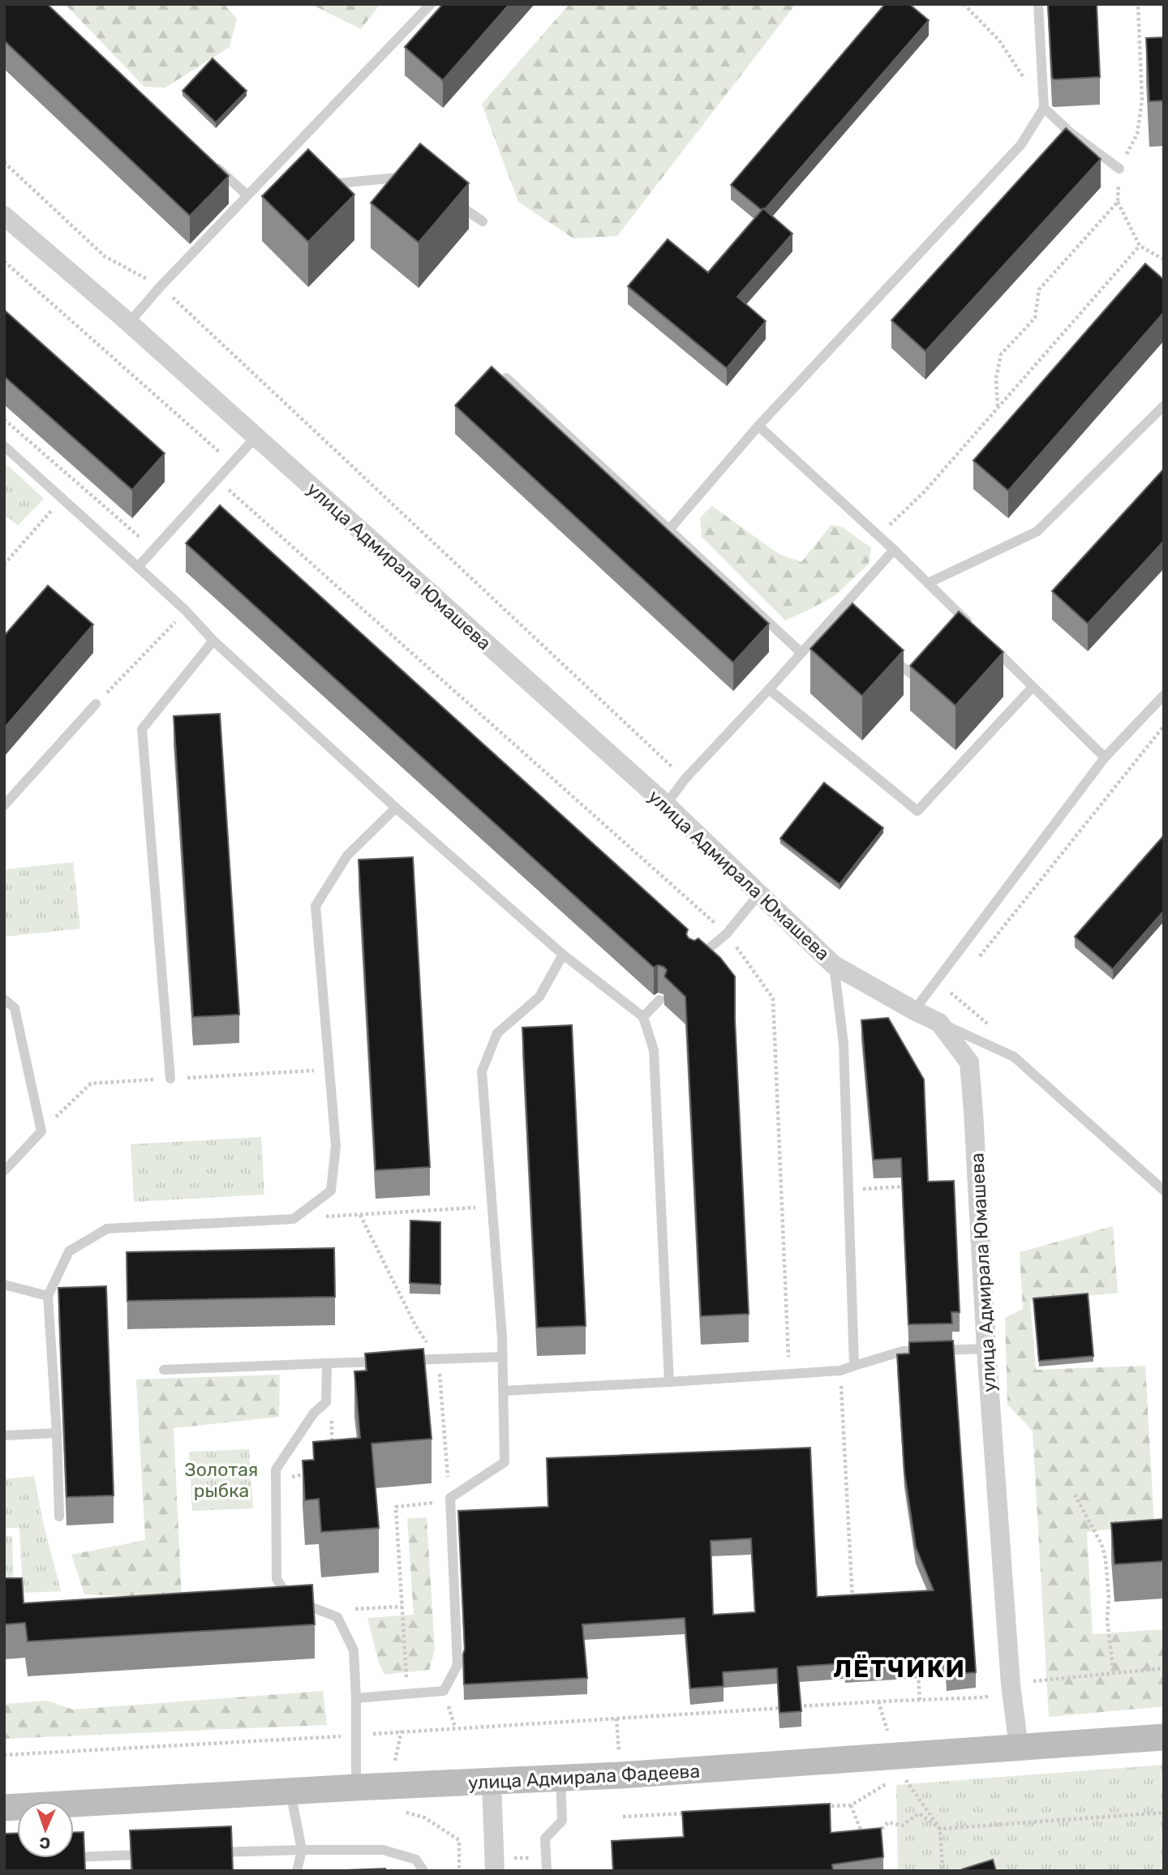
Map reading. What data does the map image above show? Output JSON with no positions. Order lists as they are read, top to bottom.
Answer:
{
  "streets": {
    "main road": ["улица Адмирала Фадеева"],
    "street": ["улица Адмирала Юмашева"]
  },
  "crossings": [
    ["улица Адмирала Юмашева", "улица Адмирала Фадеева"]
  ],
  "districts": ["ЛЁТЧИКИ"],
  "parks": ["Золотая рыбка"],
  "north": "bottom"
}
